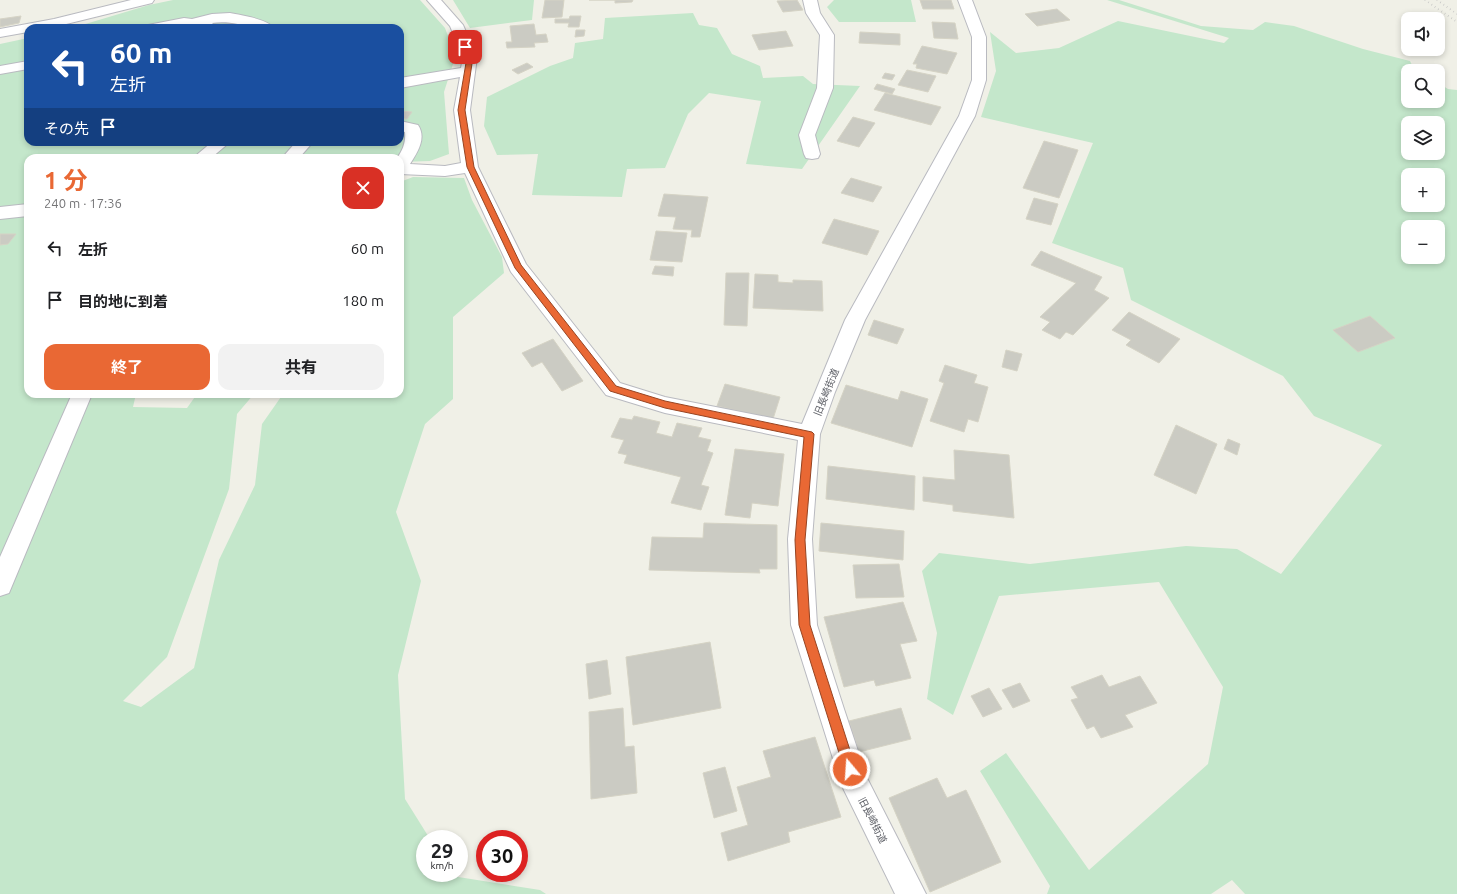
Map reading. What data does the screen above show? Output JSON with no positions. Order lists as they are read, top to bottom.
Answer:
{
  "streets": {
    "street": ["旧長崎街道"]
  },
  "page": {
    "map_buttons": ["+", "−"],
    "turn": ["60 m", "左折"],
    "then": "その先",
    "heading": ["1 分", "240 m · 17:36"],
    "list": [
      {
        "name": "左折",
        "value": "60 m"
      },
      {
        "name": "目的地に到着",
        "value": "180 m"
      }
    ],
    "buttons": ["終了", "共有"],
    "speed": "29 km/h",
    "limit": "30"
  }
}
